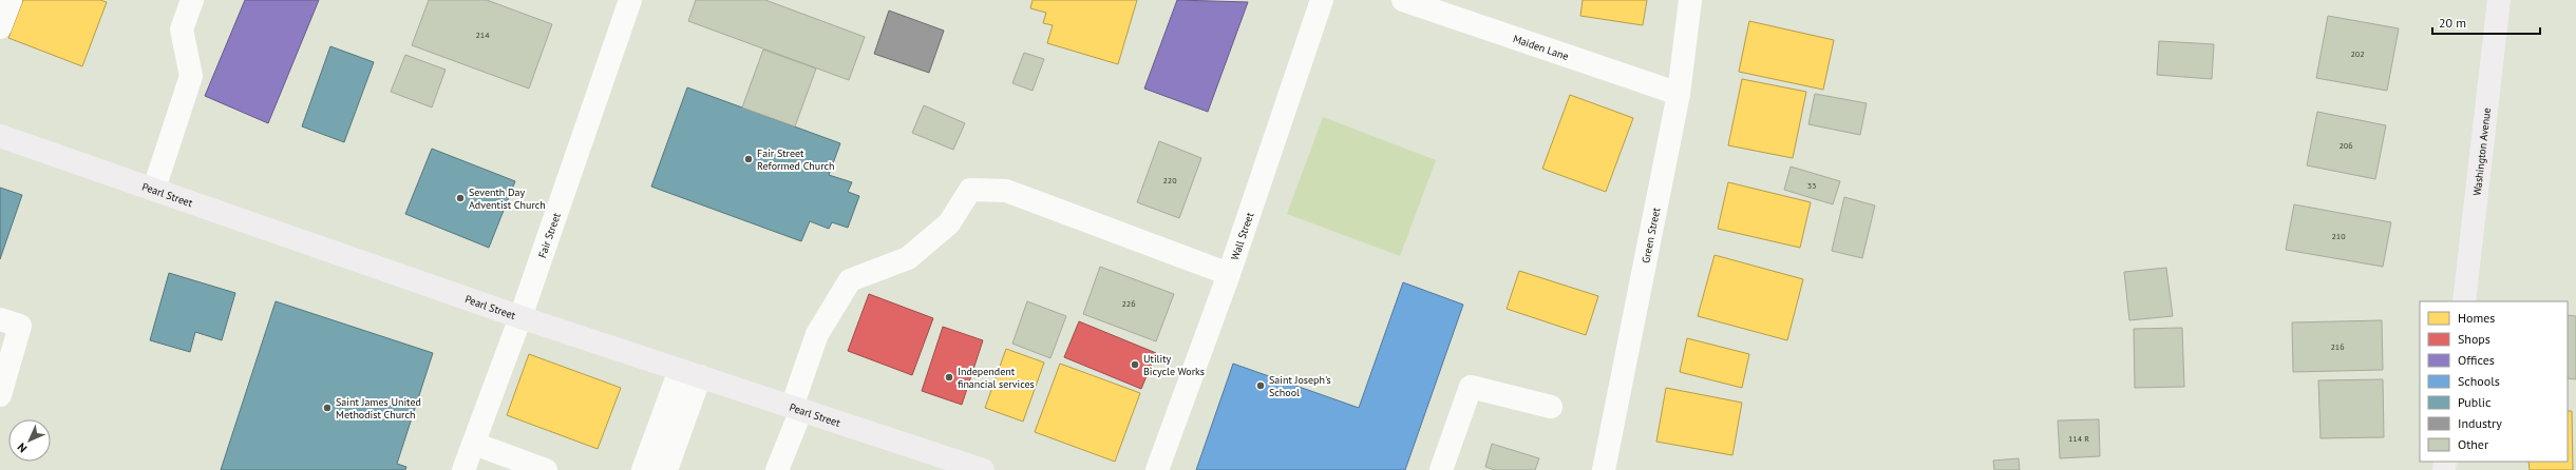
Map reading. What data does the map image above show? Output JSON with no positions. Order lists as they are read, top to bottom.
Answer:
{
  "streets": {
    "main road": ["Washington Avenue", "Pearl Street"],
    "street": [
      "Maiden Lane",
      "Fair Street",
      "Wall Street",
      "Green Street"
    ]
  },
  "crossings": [
    ["Maiden Lane", "Green Street"],
    ["Pearl Street", "Fair Street"]
  ],
  "places": [
    "Fair Street Reformed Church",
    "Seventh Day Adventist Church",
    "Utility Bicycle Works",
    "Independent financial services",
    "Saint Joseph's School",
    "Saint James United Methodist Church"
  ],
  "house_numbers": [
    "214",
    "202",
    "206",
    "220",
    "33",
    "210",
    "226",
    "216",
    "114 R"
  ],
  "legend": [
    "Homes",
    "Shops",
    "Offices",
    "Schools",
    "Public",
    "Industry",
    "Other"
  ],
  "scale_bar": "20 m",
  "north": "bottom left"
}
